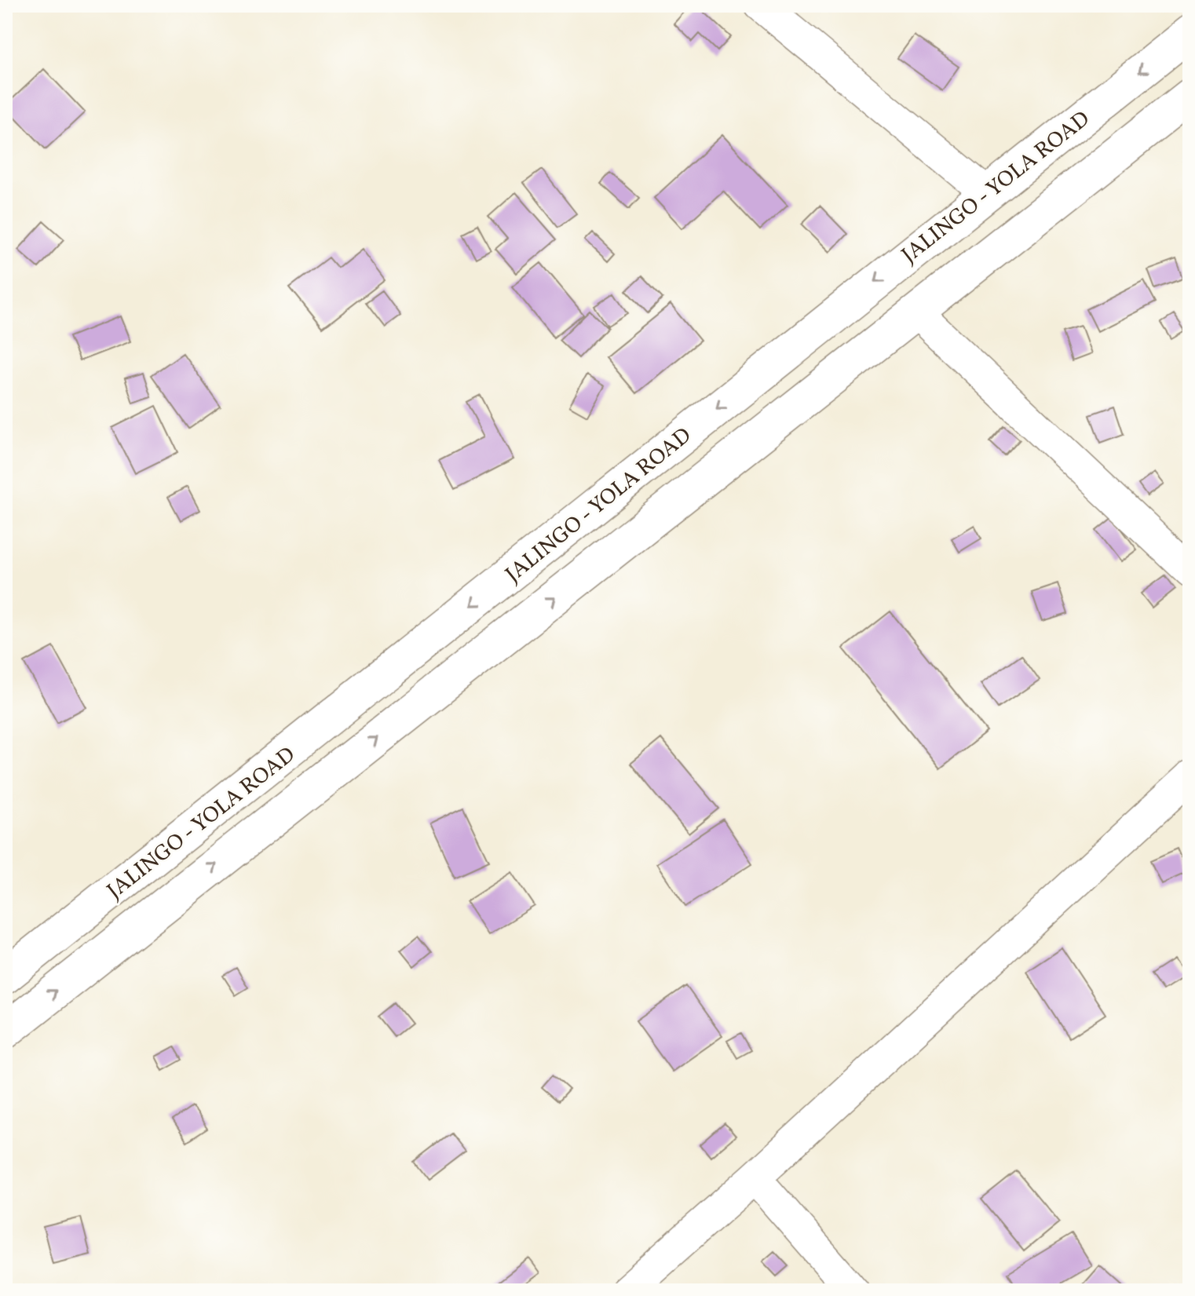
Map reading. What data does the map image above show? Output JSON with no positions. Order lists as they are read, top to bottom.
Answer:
{
  "streets": {
    "highway": ["JALINGO - YOLA ROAD"]
  }
}
